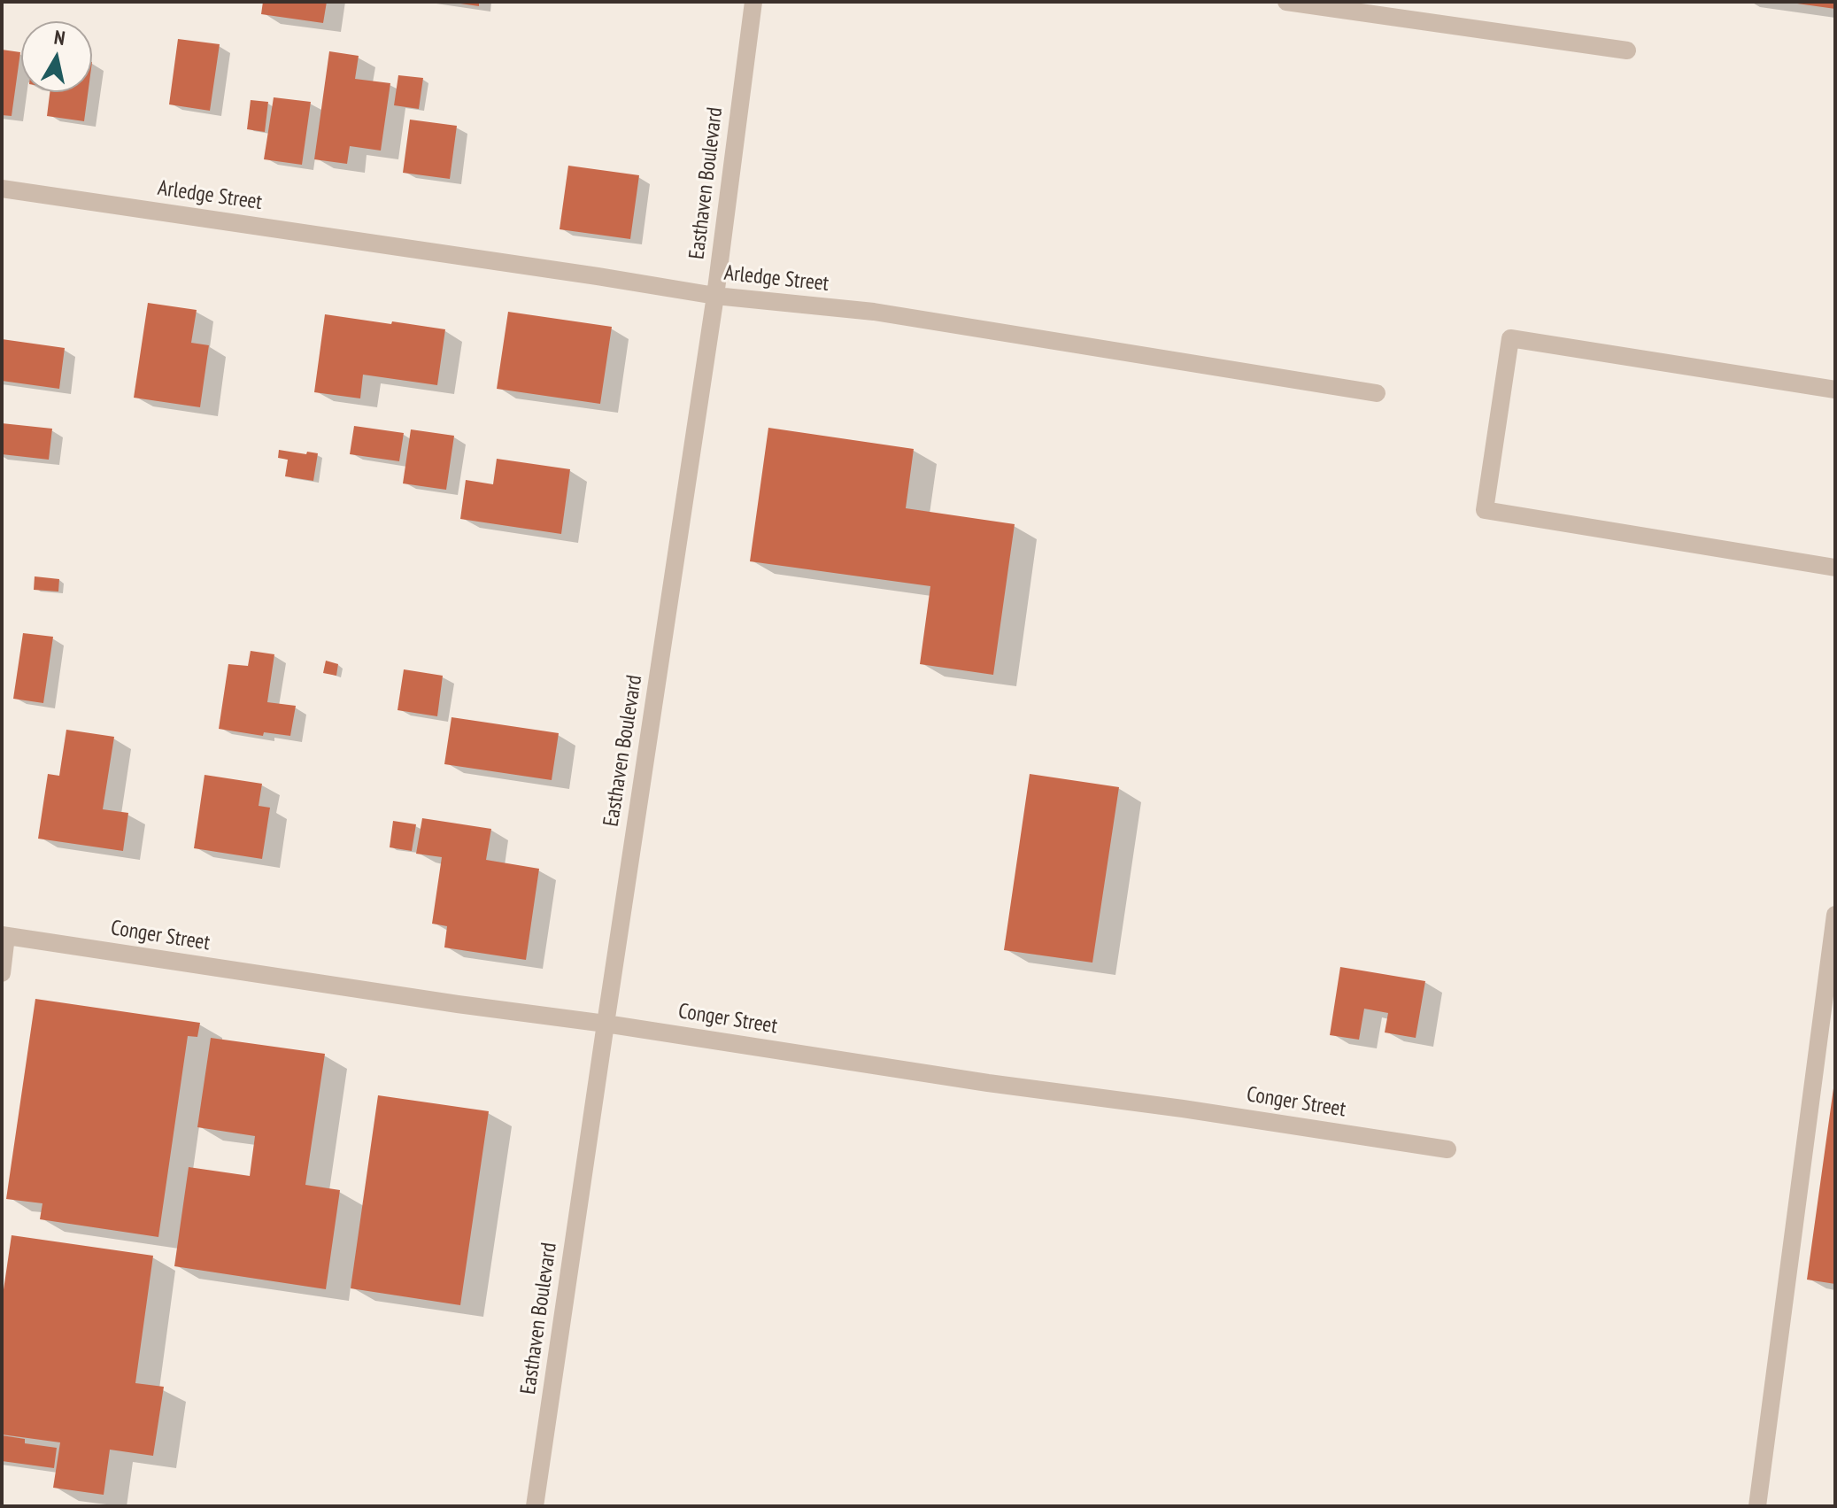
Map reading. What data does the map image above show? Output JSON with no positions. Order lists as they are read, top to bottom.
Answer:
{
  "streets": {
    "street": ["Easthaven Boulevard", "Arledge Street", "Conger Street"]
  },
  "crossings": [
    ["Easthaven Boulevard", "Arledge Street"],
    ["Easthaven Boulevard", "Conger Street"]
  ],
  "north": "top"
}
